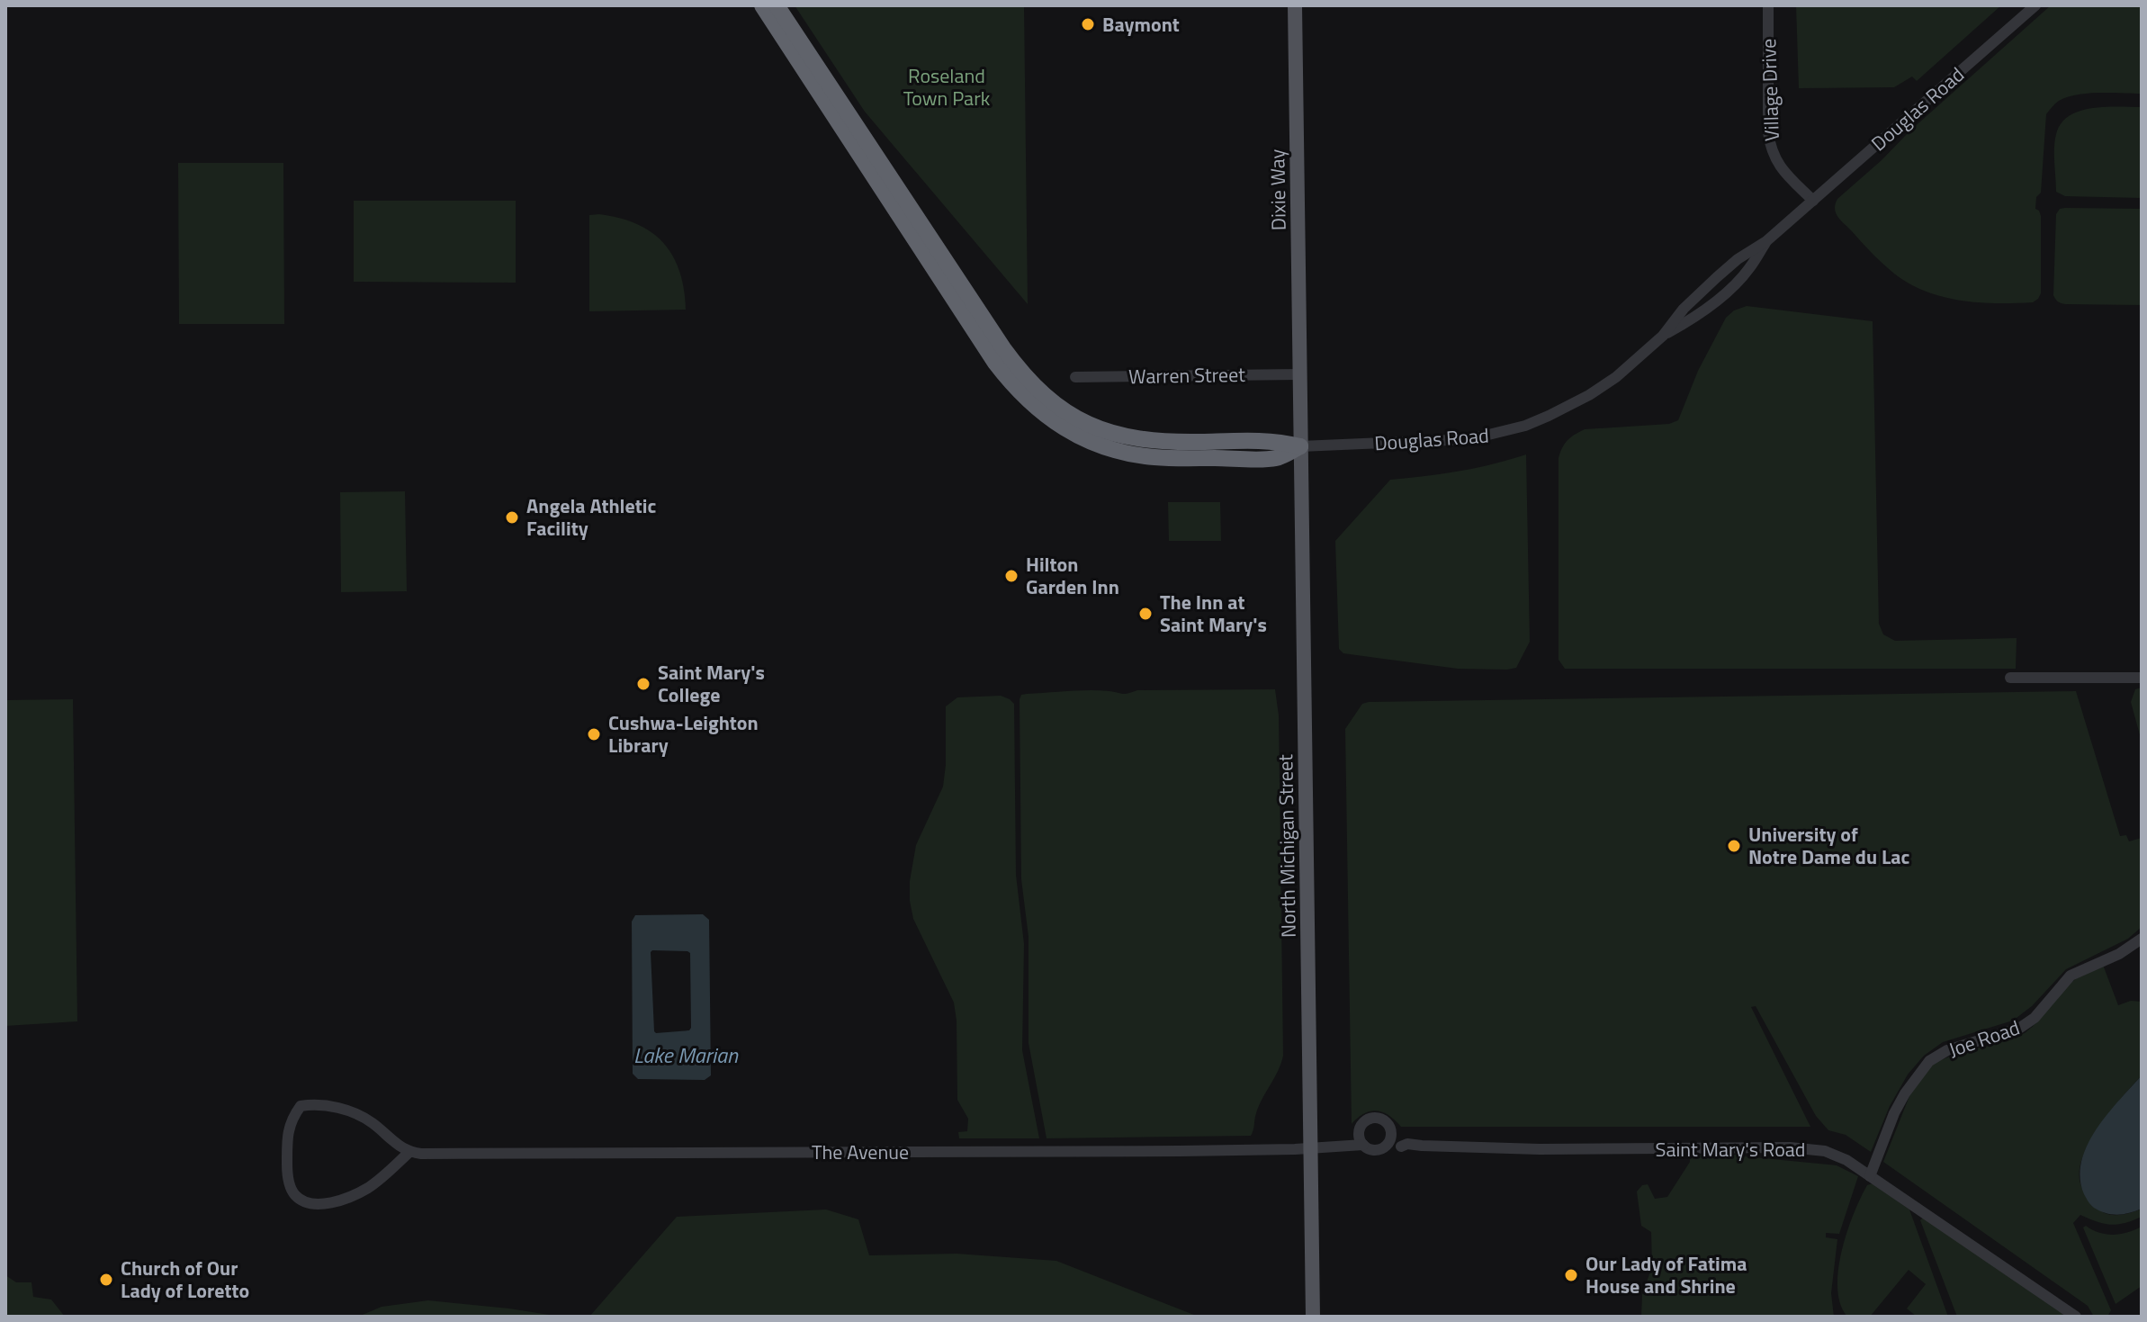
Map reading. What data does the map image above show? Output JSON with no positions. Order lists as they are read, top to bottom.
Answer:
{
  "streets": {
    "main road": ["Dixie Way", "North Michigan Street"],
    "street": [
      "Village Drive",
      "Douglas Road",
      "Warren Street",
      "Joe Road",
      "Saint Mary's Road",
      "The Avenue"
    ]
  },
  "crossings": [
    ["Village Drive", "Douglas Road"],
    ["Douglas Road", "North Michigan Street"],
    ["Dixie Way", "Warren Street"],
    ["Dixie Way", "North Michigan Street"],
    ["Warren Street", "North Michigan Street"],
    ["North Michigan Street", "Saint Mary's Road"],
    ["North Michigan Street", "The Avenue"],
    ["Joe Road", "Saint Mary's Road"],
    ["Saint Mary's Road", "The Avenue"]
  ],
  "water": ["Lake Marian"],
  "parks": ["Roseland Town Park"],
  "places": [
    "Baymont",
    "Angela Athletic Facility",
    "Hilton Garden Inn",
    "The Inn at Saint Mary's",
    "Saint Mary's College",
    "Cushwa-Leighton Library",
    "University of Notre Dame du Lac",
    "Our Lady of Fatima House and Shrine",
    "Church of Our Lady of Loretto"
  ]
}
